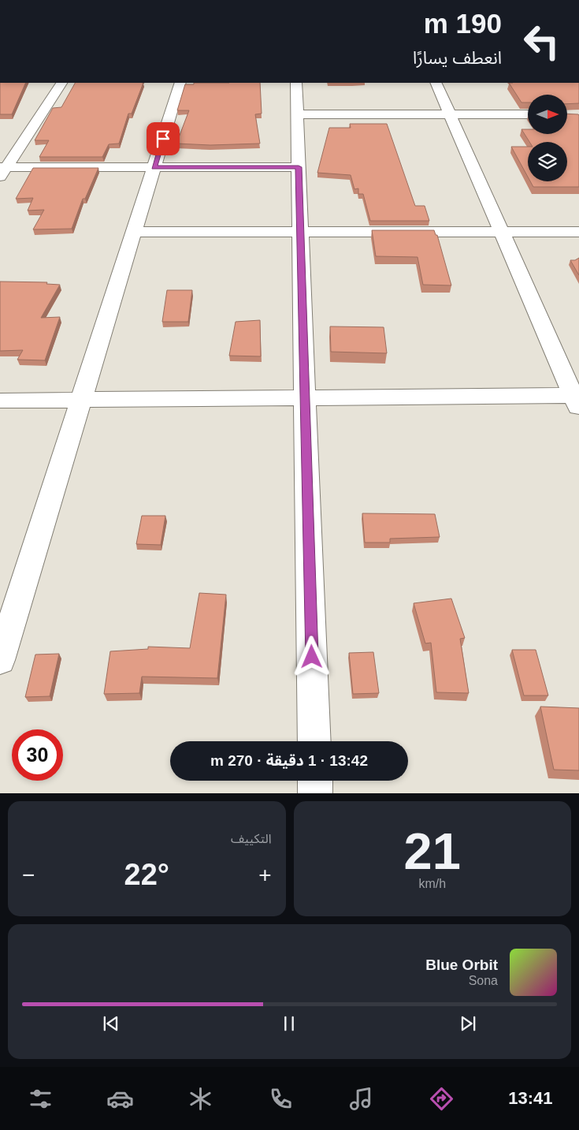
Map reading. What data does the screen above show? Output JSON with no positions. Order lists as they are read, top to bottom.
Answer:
{
  "north": "right",
  "page": {
    "turn": ["190 m", "انعطف يسارًا"],
    "limit": "30",
    "trip": "13:42 · 1 دقيقة · 270 m",
    "tile": [
      ["21", "km/h"],
      "التكييف"
    ],
    "heat": ["−", "22°", "+"],
    "song": ["Blue Orbit", "Sona"],
    "tabs": "13:41"
  }
}
